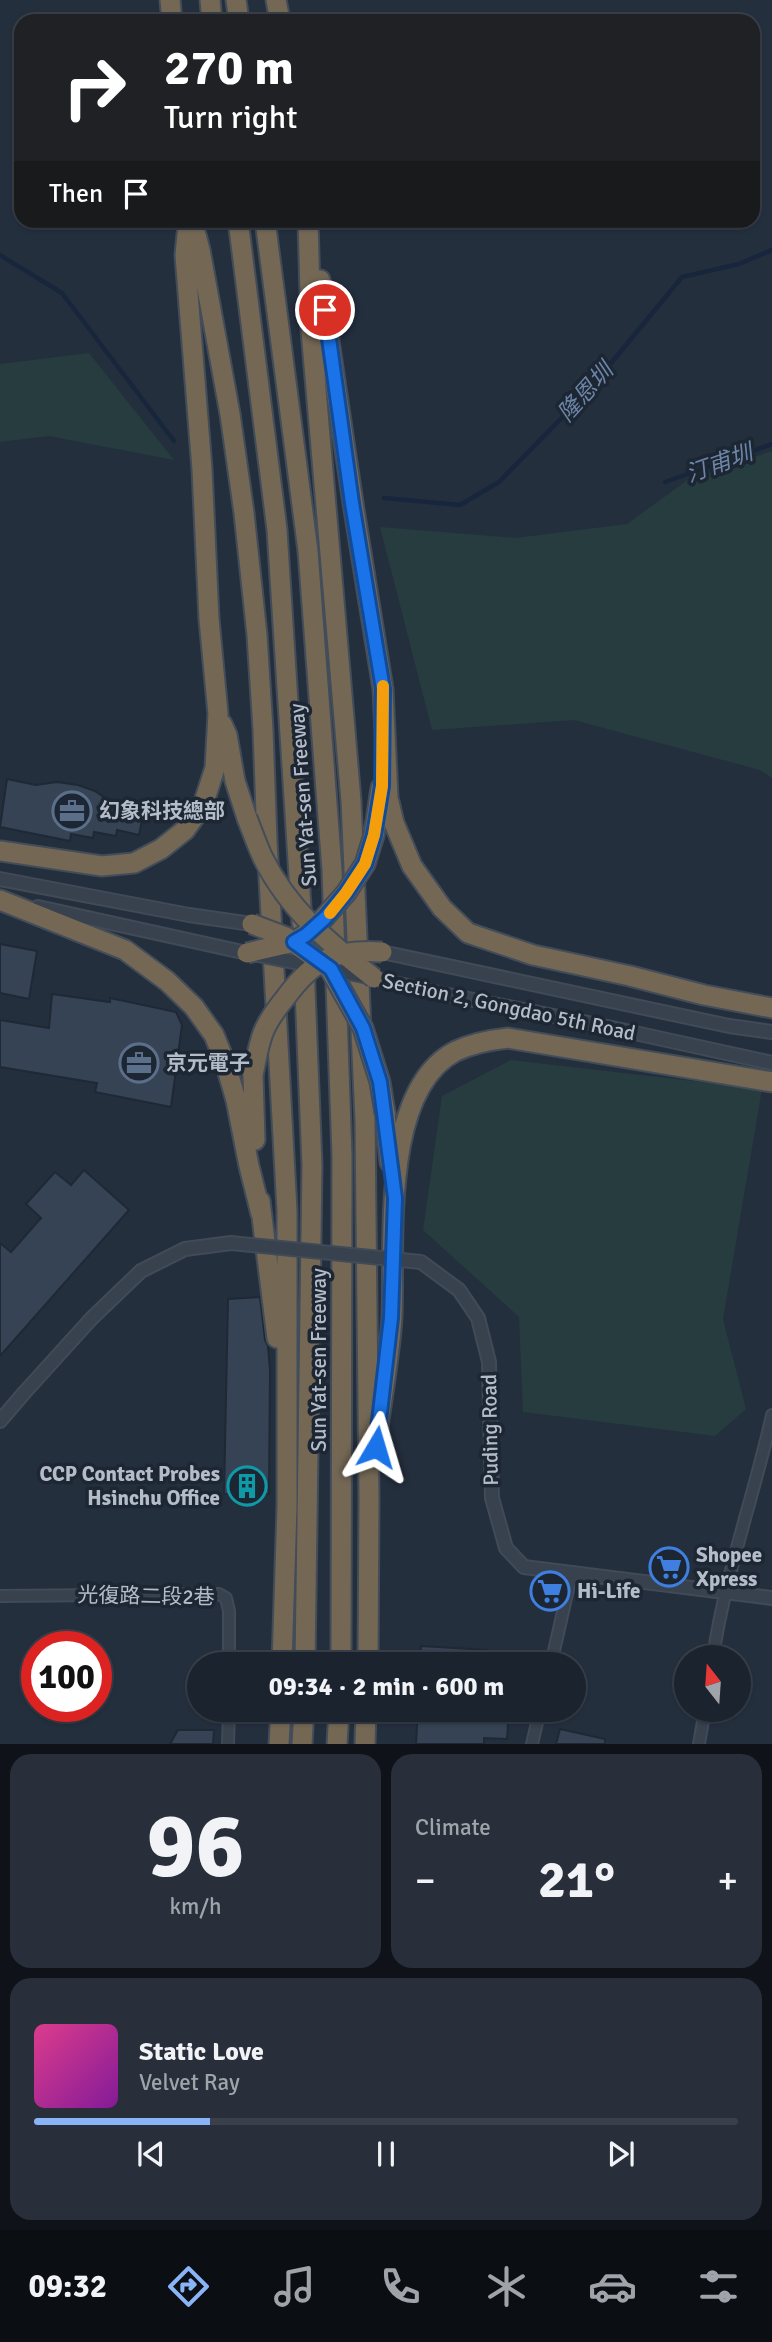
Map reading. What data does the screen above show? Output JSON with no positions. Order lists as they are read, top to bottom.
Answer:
{
  "streets": {
    "highway": ["Sun Yat-sen Freeway"],
    "street": ["Section 2, Gongdao 5th Road", "Puding Road", "光復路二段2巷"]
  },
  "water": ["隆恩圳", "汀甫圳"],
  "places": {
    "office": ["幻象科技總部", "京元電子"],
    "building": ["CCP Contact Probes Hsinchu Office"],
    "supermarket": ["Shopee Xpress", "Hi-Life"]
  },
  "north": "top",
  "page": {
    "turn": ["270 m", "Turn right"],
    "then": "Then",
    "limit": "100",
    "trip": "09:34 · 2 min · 600 m",
    "tile": [
      ["96", "km/h"],
      "Climate"
    ],
    "heat": ["−", "21°", "+"],
    "song": ["Static Love", "Velvet Ray"],
    "tabs": "09:32"
  }
}
